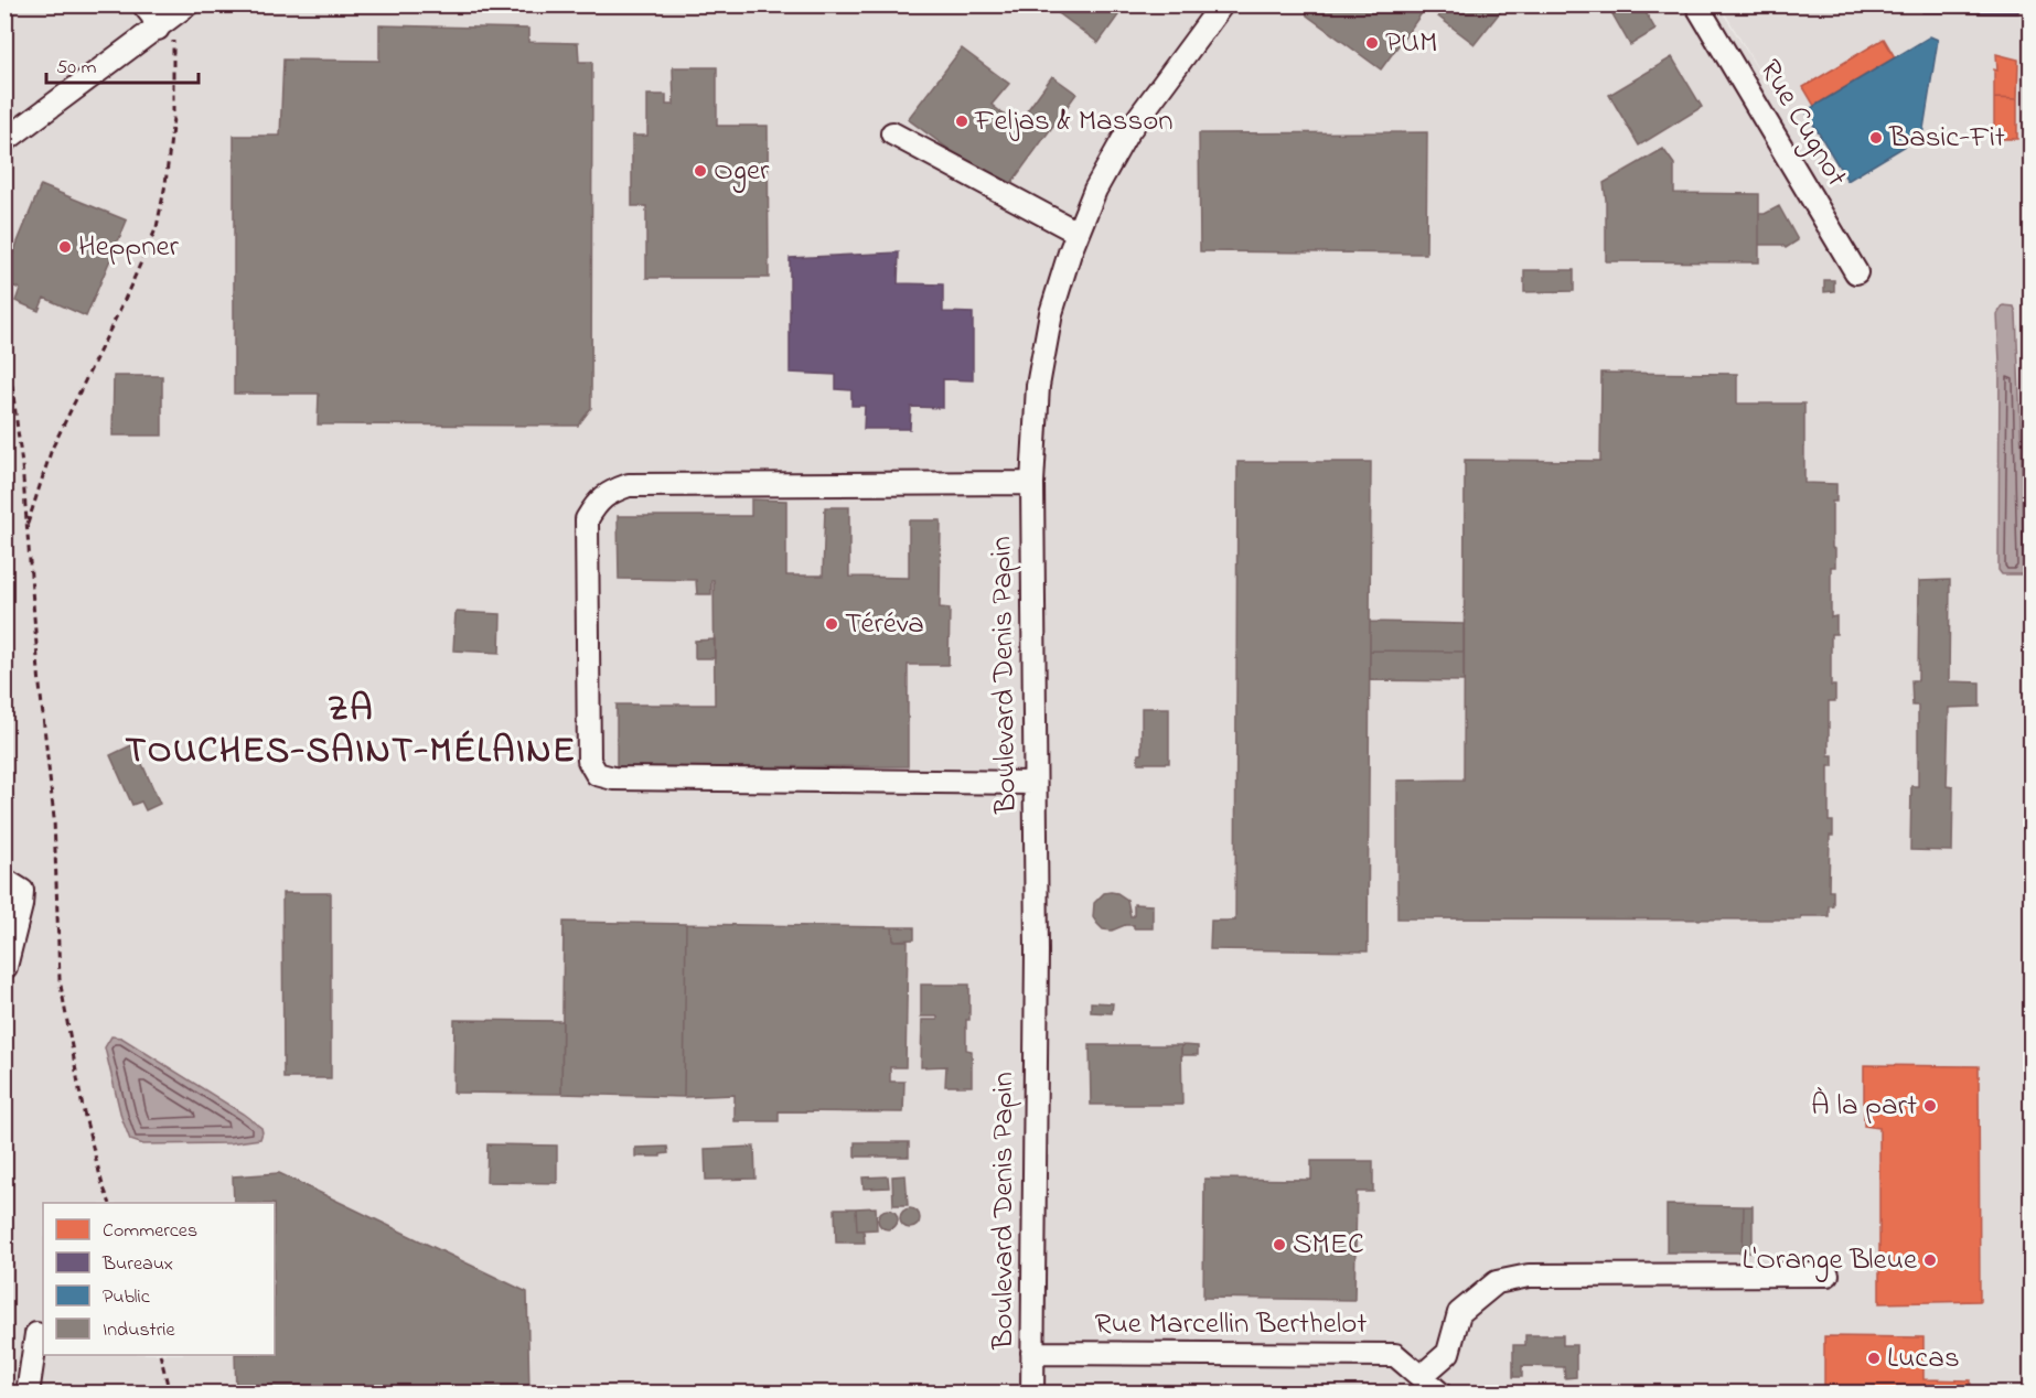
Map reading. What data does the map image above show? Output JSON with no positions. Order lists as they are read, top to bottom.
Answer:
{
  "streets": {
    "street": ["Rue Cugnot", "Boulevard Denis Papin", "Rue Marcellin Berthelot"]
  },
  "crossings": [
    ["Boulevard Denis Papin", "Rue Marcellin Berthelot"]
  ],
  "districts": ["ZA TOUCHES-SAINT-MÉLAINE"],
  "places": [
    "PUM",
    "Feljas & Masson",
    "Basic-Fit",
    "Oger",
    "Heppner",
    "Téréva",
    "À la part",
    "SMEC",
    "L'Orange Bleue",
    "Lucas"
  ],
  "legend": [
    "Commerces",
    "Bureaux",
    "Public",
    "Industrie"
  ],
  "scale_bar": "50 m"
}
